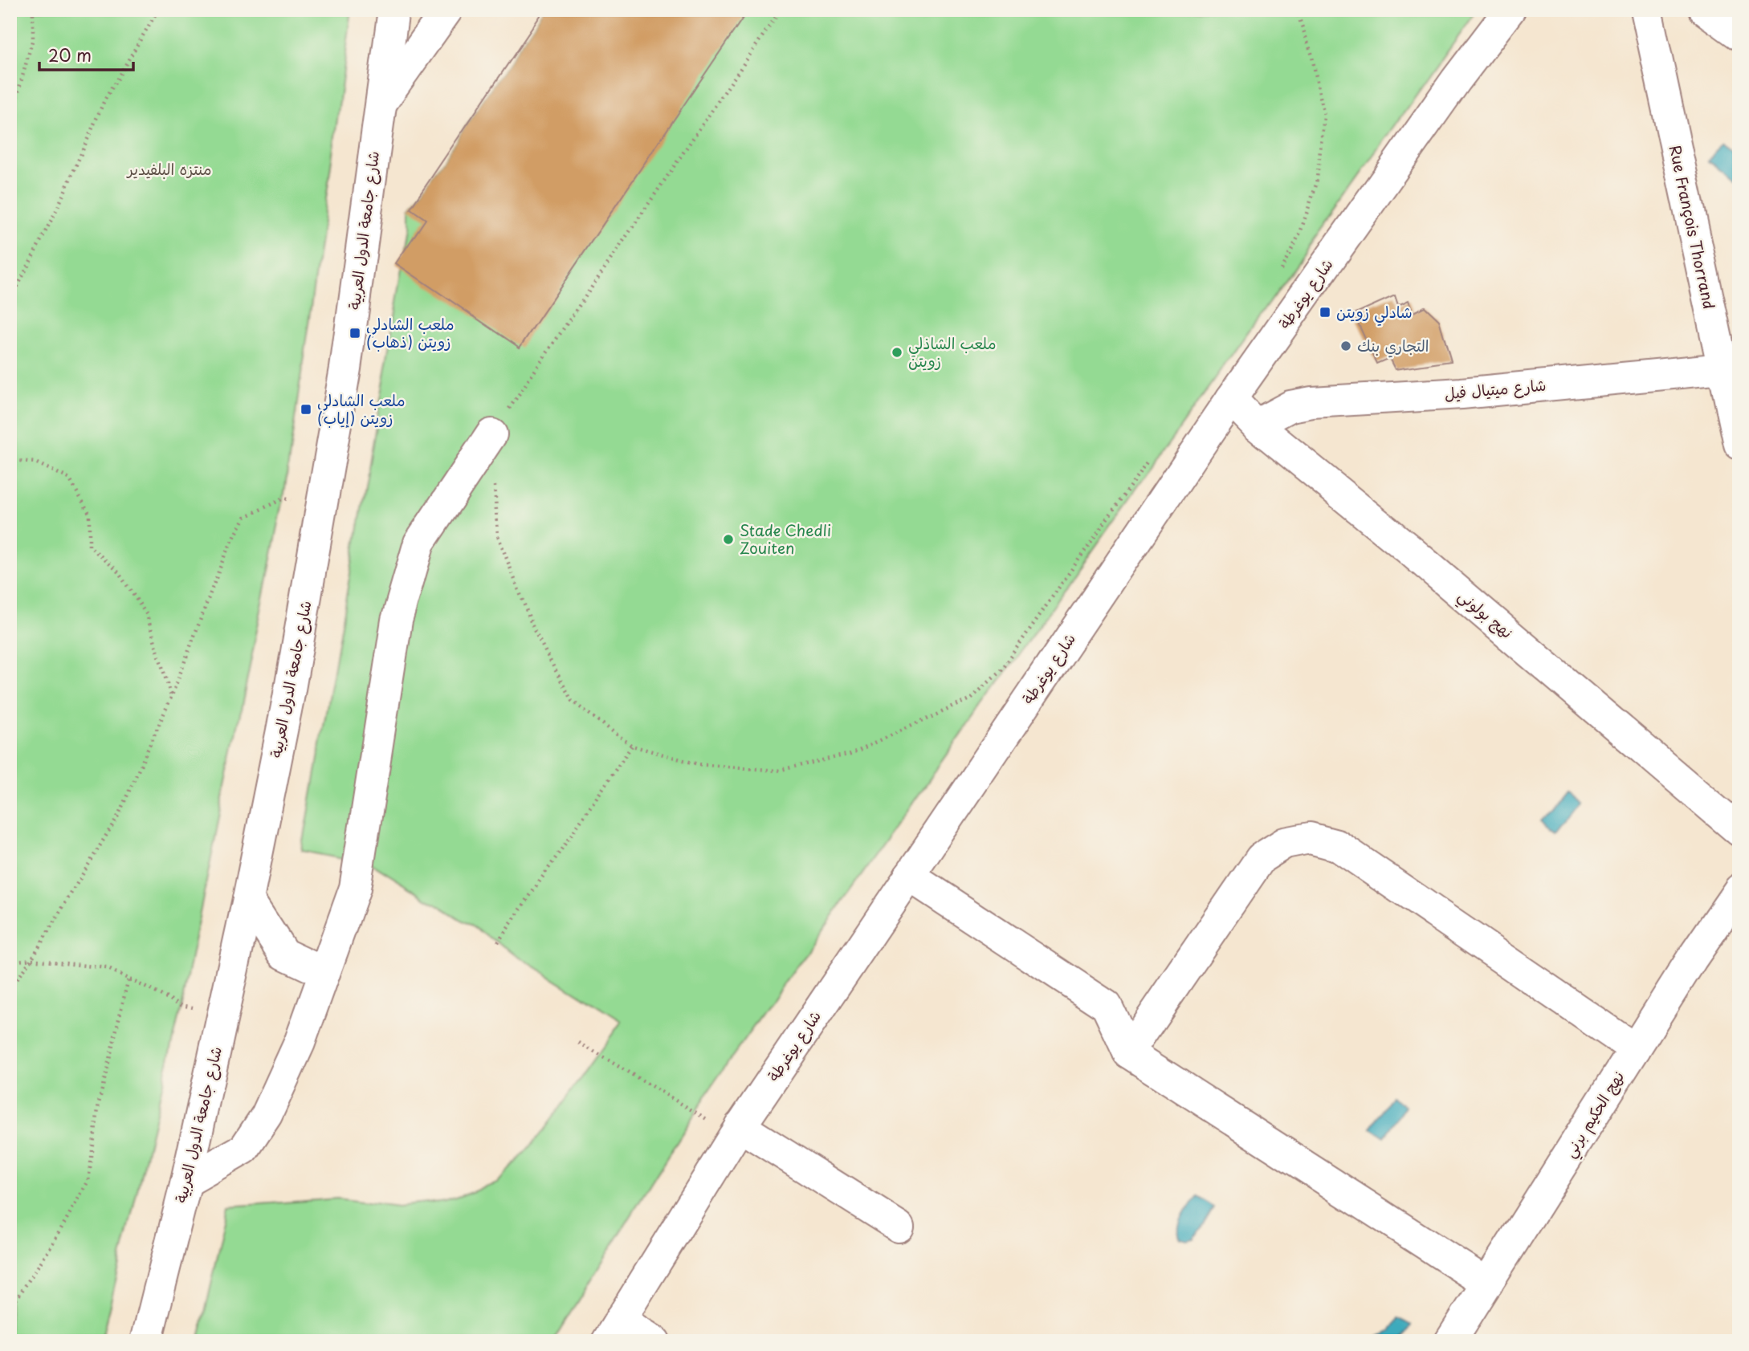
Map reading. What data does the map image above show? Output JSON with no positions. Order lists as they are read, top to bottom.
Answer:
{
  "streets": {
    "street": [
      "Rue François Thorrand",
      "شارع جامعة الدول العربية",
      "شارع يوغرطة",
      "شارع ميتيال فيل",
      "نهج بولوني",
      "نهج الحكيم برني"
    ]
  },
  "crossings": [
    ["Rue François Thorrand", "شارع ميتيال فيل"],
    ["شارع يوغرطة", "نهج بولوني"],
    ["شارع ميتيال فيل", "نهج بولوني"]
  ],
  "parks": ["منتزه البلفيدير"],
  "places": {
    "transit": ["شادلي زويتن", "ملعب الشادلي زويتن (ذهاب)", "ملعب الشادلي زويتن (إياب)"],
    "other": ["التجاري بنك", "ملعب الشاذلي زويتن", "Stade Chedli Zouiten"]
  },
  "scale_bar": "20 m"
}
